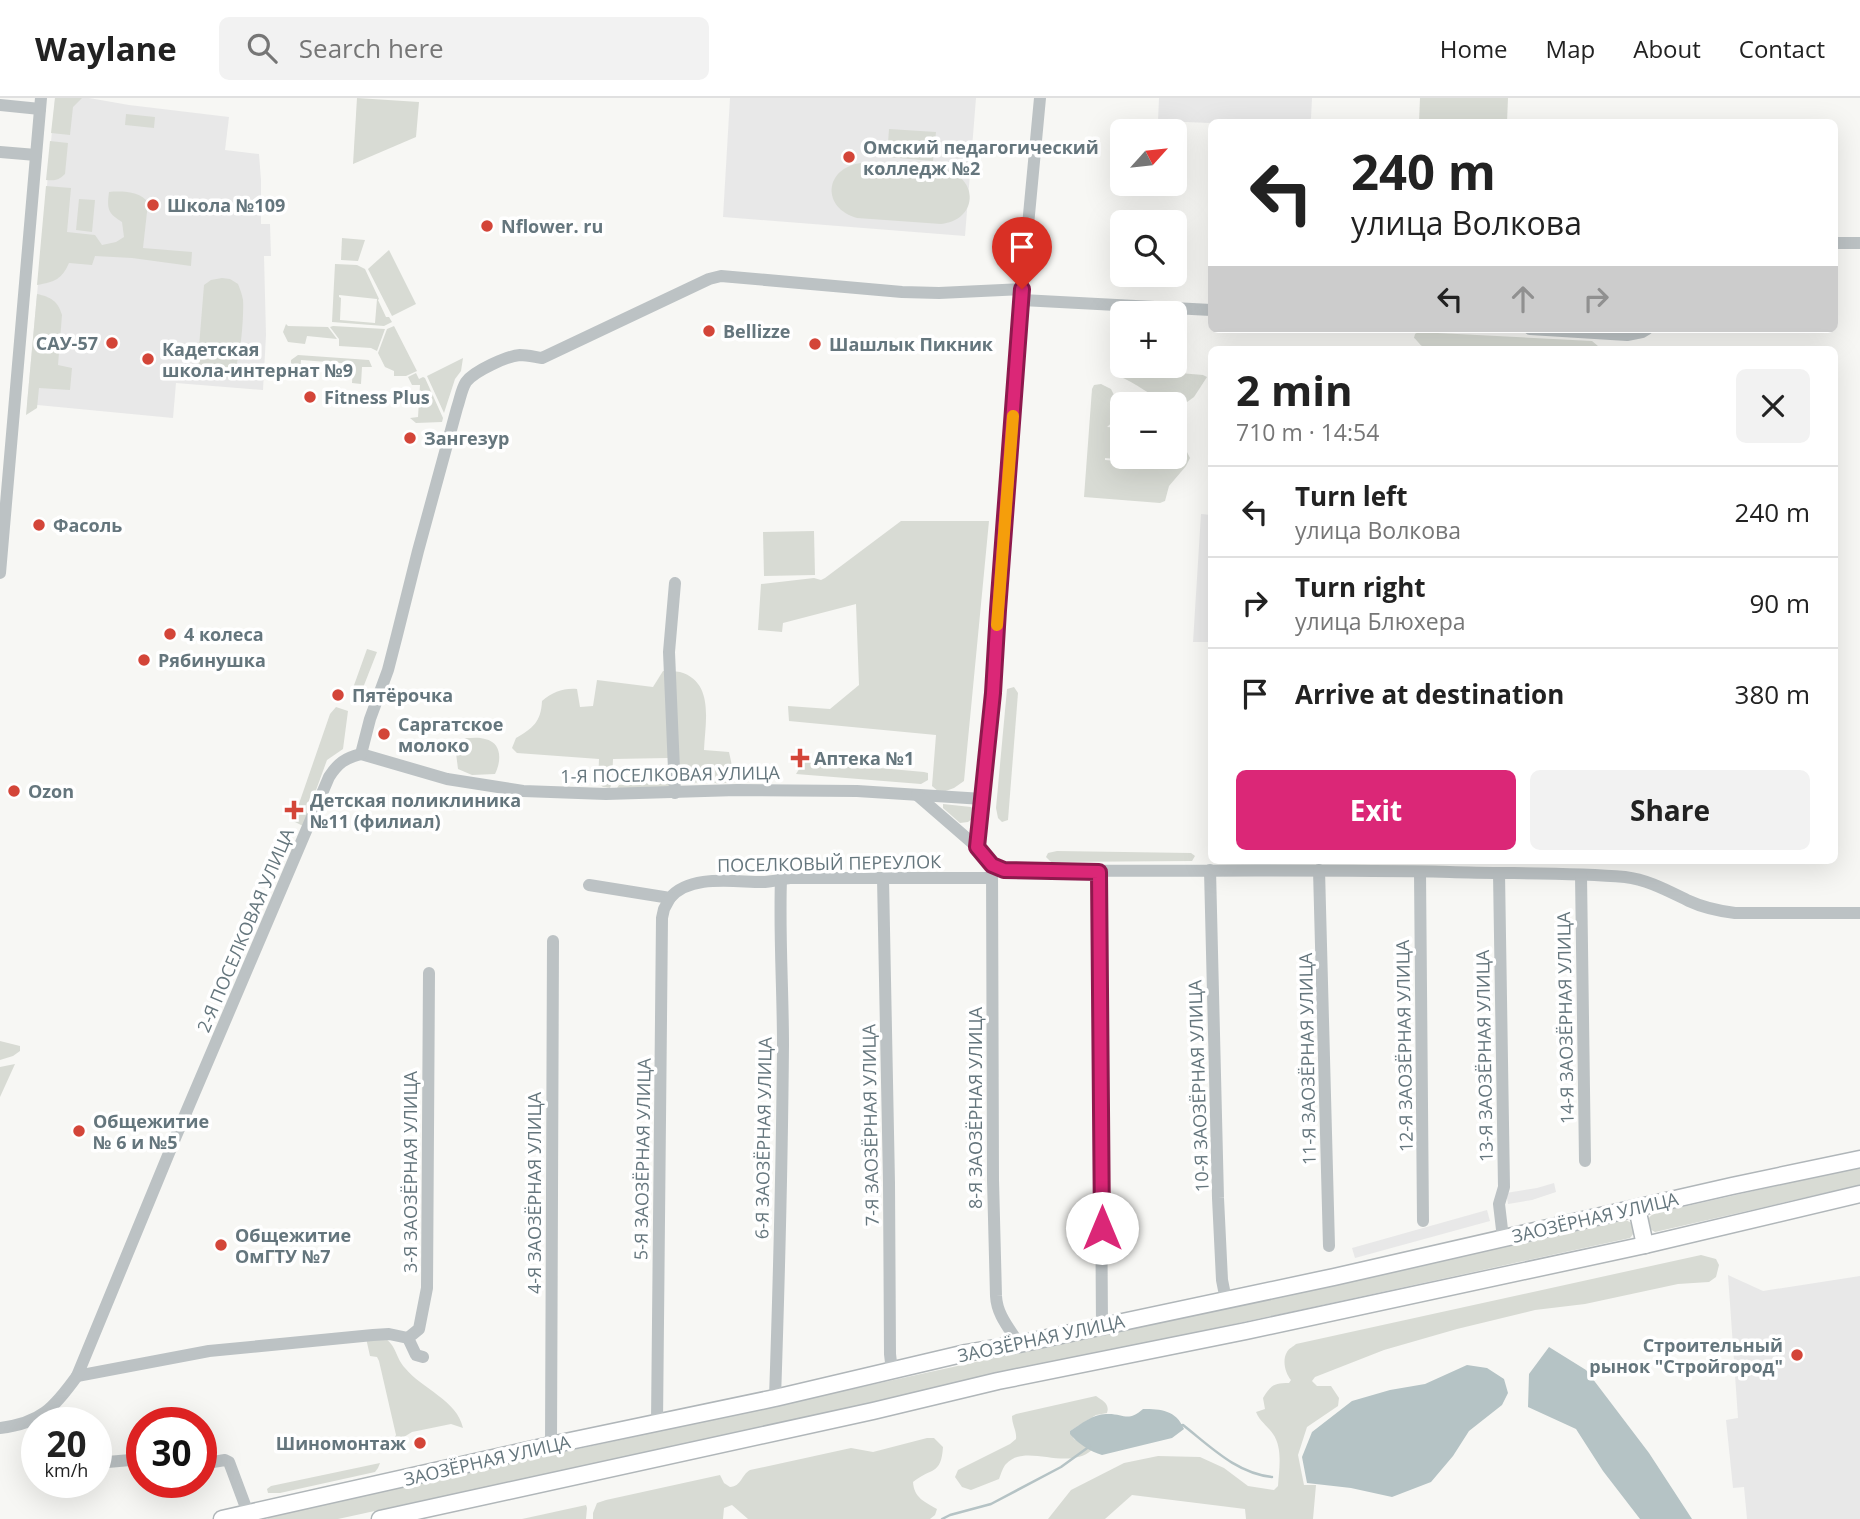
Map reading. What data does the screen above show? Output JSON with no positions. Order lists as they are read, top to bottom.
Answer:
{
  "streets": {
    "main road": ["ЗАОЗЁРНАЯ УЛИЦА"],
    "street": [
      "1-Я ПОСЕЛКОВАЯ УЛИЦА",
      "ПОСЕЛКОВЫЙ ПЕРЕУЛОК",
      "2-Я ПОСЕЛКОВАЯ УЛИЦА",
      "14-Я ЗАОЗЁРНАЯ УЛИЦА",
      "12-Я ЗАОЗЁРНАЯ УЛИЦА",
      "13-Я ЗАОЗЁРНАЯ УЛИЦА",
      "11-Я ЗАОЗЁРНАЯ УЛИЦА",
      "10-Я ЗАОЗЁРНАЯ УЛИЦА",
      "8-Я ЗАОЗЁРНАЯ УЛИЦА",
      "7-Я ЗАОЗЁРНАЯ УЛИЦА",
      "6-Я ЗАОЗЁРНАЯ УЛИЦА",
      "5-Я ЗАОЗЁРНАЯ УЛИЦА",
      "3-Я ЗАОЗЁРНАЯ УЛИЦА",
      "4-Я ЗАОЗЁРНАЯ УЛИЦА"
    ]
  },
  "crossings": [
    ["1-Я ПОСЕЛКОВАЯ УЛИЦА", "2-Я ПОСЕЛКОВАЯ УЛИЦА"],
    ["ПОСЕЛКОВЫЙ ПЕРЕУЛОК", "14-Я ЗАОЗЁРНАЯ УЛИЦА"],
    ["ПОСЕЛКОВЫЙ ПЕРЕУЛОК", "12-Я ЗАОЗЁРНАЯ УЛИЦА"],
    ["ПОСЕЛКОВЫЙ ПЕРЕУЛОК", "13-Я ЗАОЗЁРНАЯ УЛИЦА"],
    ["ПОСЕЛКОВЫЙ ПЕРЕУЛОК", "11-Я ЗАОЗЁРНАЯ УЛИЦА"],
    ["ПОСЕЛКОВЫЙ ПЕРЕУЛОК", "10-Я ЗАОЗЁРНАЯ УЛИЦА"],
    ["ПОСЕЛКОВЫЙ ПЕРЕУЛОК", "8-Я ЗАОЗЁРНАЯ УЛИЦА"],
    ["ПОСЕЛКОВЫЙ ПЕРЕУЛОК", "7-Я ЗАОЗЁРНАЯ УЛИЦА"],
    ["ПОСЕЛКОВЫЙ ПЕРЕУЛОК", "6-Я ЗАОЗЁРНАЯ УЛИЦА"],
    ["ПОСЕЛКОВЫЙ ПЕРЕУЛОК", "5-Я ЗАОЗЁРНАЯ УЛИЦА"],
    ["13-Я ЗАОЗЁРНАЯ УЛИЦА", "ЗАОЗЁРНАЯ УЛИЦА"],
    ["10-Я ЗАОЗЁРНАЯ УЛИЦА", "ЗАОЗЁРНАЯ УЛИЦА"],
    ["8-Я ЗАОЗЁРНАЯ УЛИЦА", "ЗАОЗЁРНАЯ УЛИЦА"],
    ["7-Я ЗАОЗЁРНАЯ УЛИЦА", "ЗАОЗЁРНАЯ УЛИЦА"],
    ["6-Я ЗАОЗЁРНАЯ УЛИЦА", "ЗАОЗЁРНАЯ УЛИЦА"],
    ["5-Я ЗАОЗЁРНАЯ УЛИЦА", "ЗАОЗЁРНАЯ УЛИЦА"],
    ["4-Я ЗАОЗЁРНАЯ УЛИЦА", "ЗАОЗЁРНАЯ УЛИЦА"]
  ],
  "places": {
    "other": [
      "Омский педагогический колледж №2",
      "Школа №109",
      "Nflower. ru",
      "Bellizze",
      "САУ-57",
      "Шашлык Пикник",
      "Кадетская школа-интернат №9",
      "Fitness Plus",
      "Зангезур",
      "Фасоль",
      "4 колеса",
      "Рябинушка",
      "Пятёрочка",
      "Саргатское молоко",
      "Ozon",
      "Общежитие № 6 и №5",
      "Общежитие ОмГТУ №7",
      "Строительный рынок \"Стройгород\"",
      "Шиномонтаж"
    ],
    "health": ["Аптека №1", "Детская поликлиника №11 (филиал)"]
  },
  "north": "top right",
  "page": {
    "header": "Waylane",
    "search": "Search here",
    "nav": [
      "Home",
      "Map",
      "About",
      "Contact"
    ],
    "map_buttons": ["+", "−"],
    "turn": ["240 m", "улица Волкова"],
    "heading": ["2 min", "710 m · 14:54"],
    "list": [
      {
        "name": "Turn left",
        "note": "улица Волкова",
        "value": "240 m"
      },
      {
        "name": "Turn right",
        "note": "улица Блюхера",
        "value": "90 m"
      },
      {
        "name": "Arrive at destination",
        "value": "380 m"
      }
    ],
    "buttons": ["Exit", "Share"],
    "speed": "20 km/h",
    "limit": "30"
  }
}
